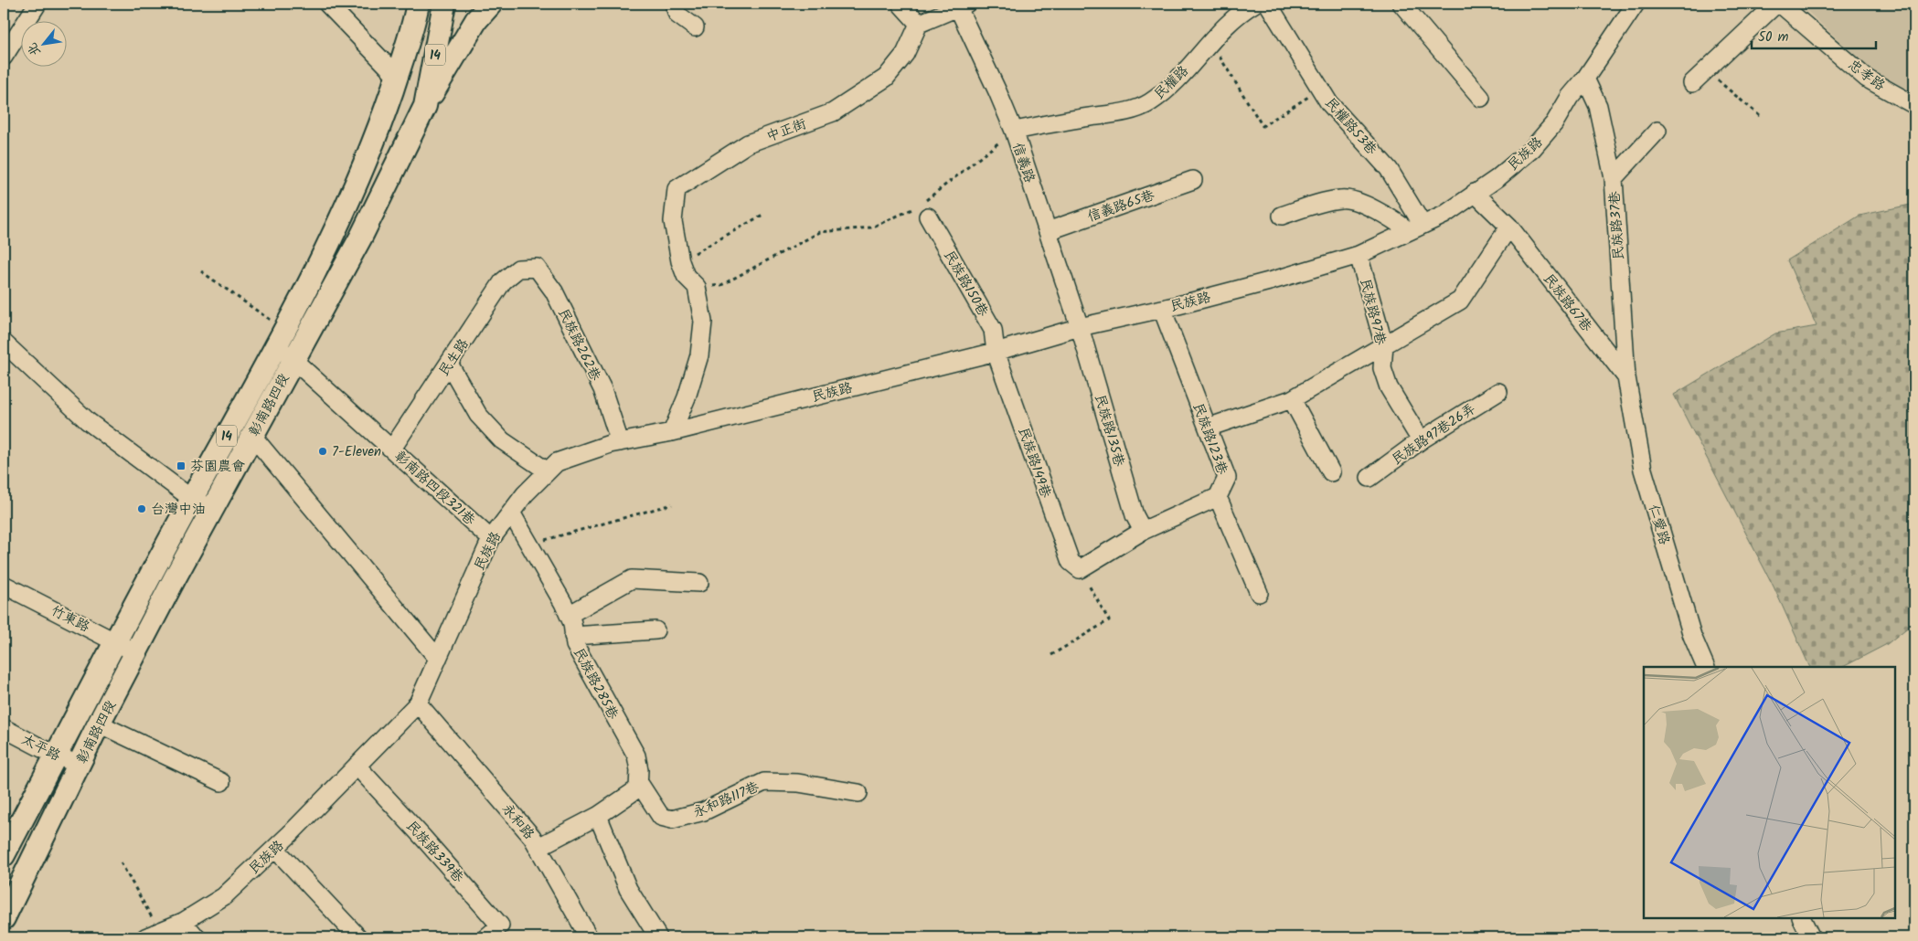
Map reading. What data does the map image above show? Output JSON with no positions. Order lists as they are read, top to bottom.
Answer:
{
  "streets": {
    "main road": ["14", "彰南路四段"],
    "street": [
      "忠孝路",
      "民權路",
      "民權路53巷",
      "中正街",
      "民族路",
      "信義路",
      "信義路65巷",
      "民族路37巷",
      "民族路150巷",
      "民族路67巷",
      "民族路97巷",
      "民族路262巷",
      "民生路",
      "民族路135巷",
      "民族路97巷26弄",
      "民族路123巷",
      "民族路149巷",
      "彰南路四段321巷",
      "仁愛路",
      "竹東路",
      "民族路285巷",
      "太平路",
      "永和路117巷",
      "永和路",
      "民族路339巷"
    ]
  },
  "crossings": [
    ["民權路", "信義路"],
    ["民權路53巷", "民族路"],
    ["民族路", "信義路"],
    ["民族路", "民族路37巷"],
    ["民族路", "民族路150巷"],
    ["民族路", "民族路67巷"],
    ["民族路", "民族路97巷"],
    ["民族路", "民族路262巷"],
    ["民族路", "民族路135巷"],
    ["民族路", "民族路123巷"],
    ["民族路", "民族路149巷"],
    ["民族路", "彰南路四段321巷"],
    ["民族路", "民族路285巷"],
    ["民族路", "永和路"],
    ["民族路", "民族路339巷"],
    ["信義路", "信義路65巷"],
    ["信義路", "民族路135巷"],
    ["民族路37巷", "民族路67巷"],
    ["民族路37巷", "仁愛路"],
    ["民族路150巷", "民族路149巷"],
    ["民族路67巷", "仁愛路"],
    ["民族路97巷", "民族路97巷26弄"],
    ["民族路262巷", "民生路"],
    ["民生路", "彰南路四段321巷"],
    ["彰南路四段", "彰南路四段321巷"],
    ["彰南路四段", "竹東路"],
    ["彰南路四段", "太平路"],
    ["民族路285巷", "永和路117巷"],
    ["民族路285巷", "永和路"],
    ["永和路117巷", "永和路"]
  ],
  "places": {
    "other": ["7-Eleven", "台灣中油"],
    "transit": ["芬園農會"]
  },
  "scale_bar": "50 m",
  "north": "bottom left"
}
